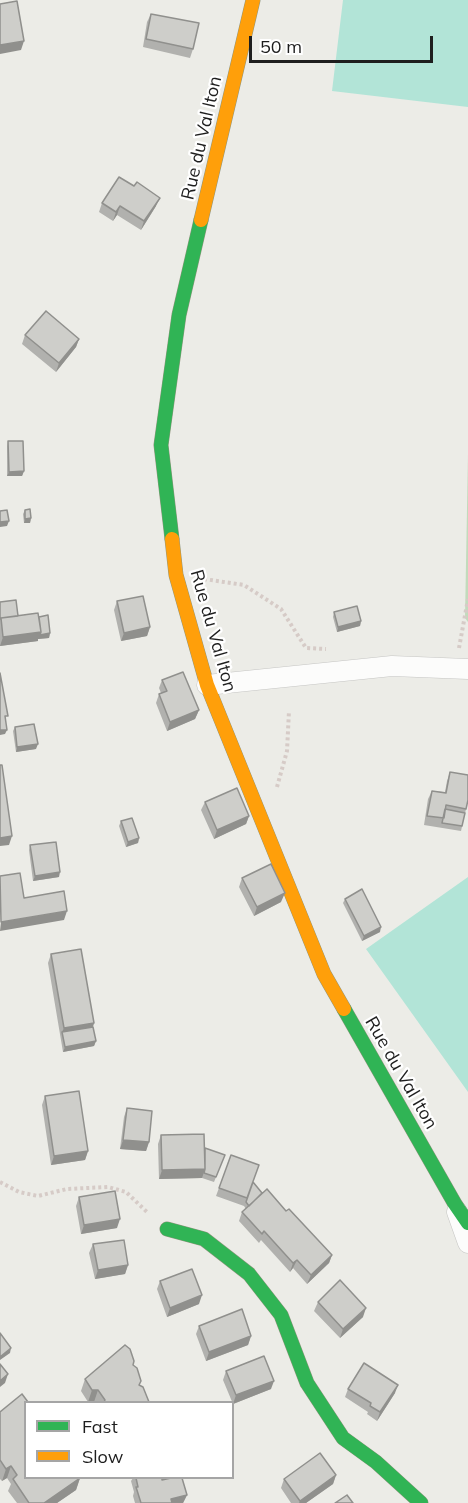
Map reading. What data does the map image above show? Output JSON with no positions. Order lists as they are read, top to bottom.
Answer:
{
  "streets": {
    "street": ["Rue du Val Iton"]
  },
  "legend": ["Fast", "Slow"],
  "scale_bar": "50 m"
}
